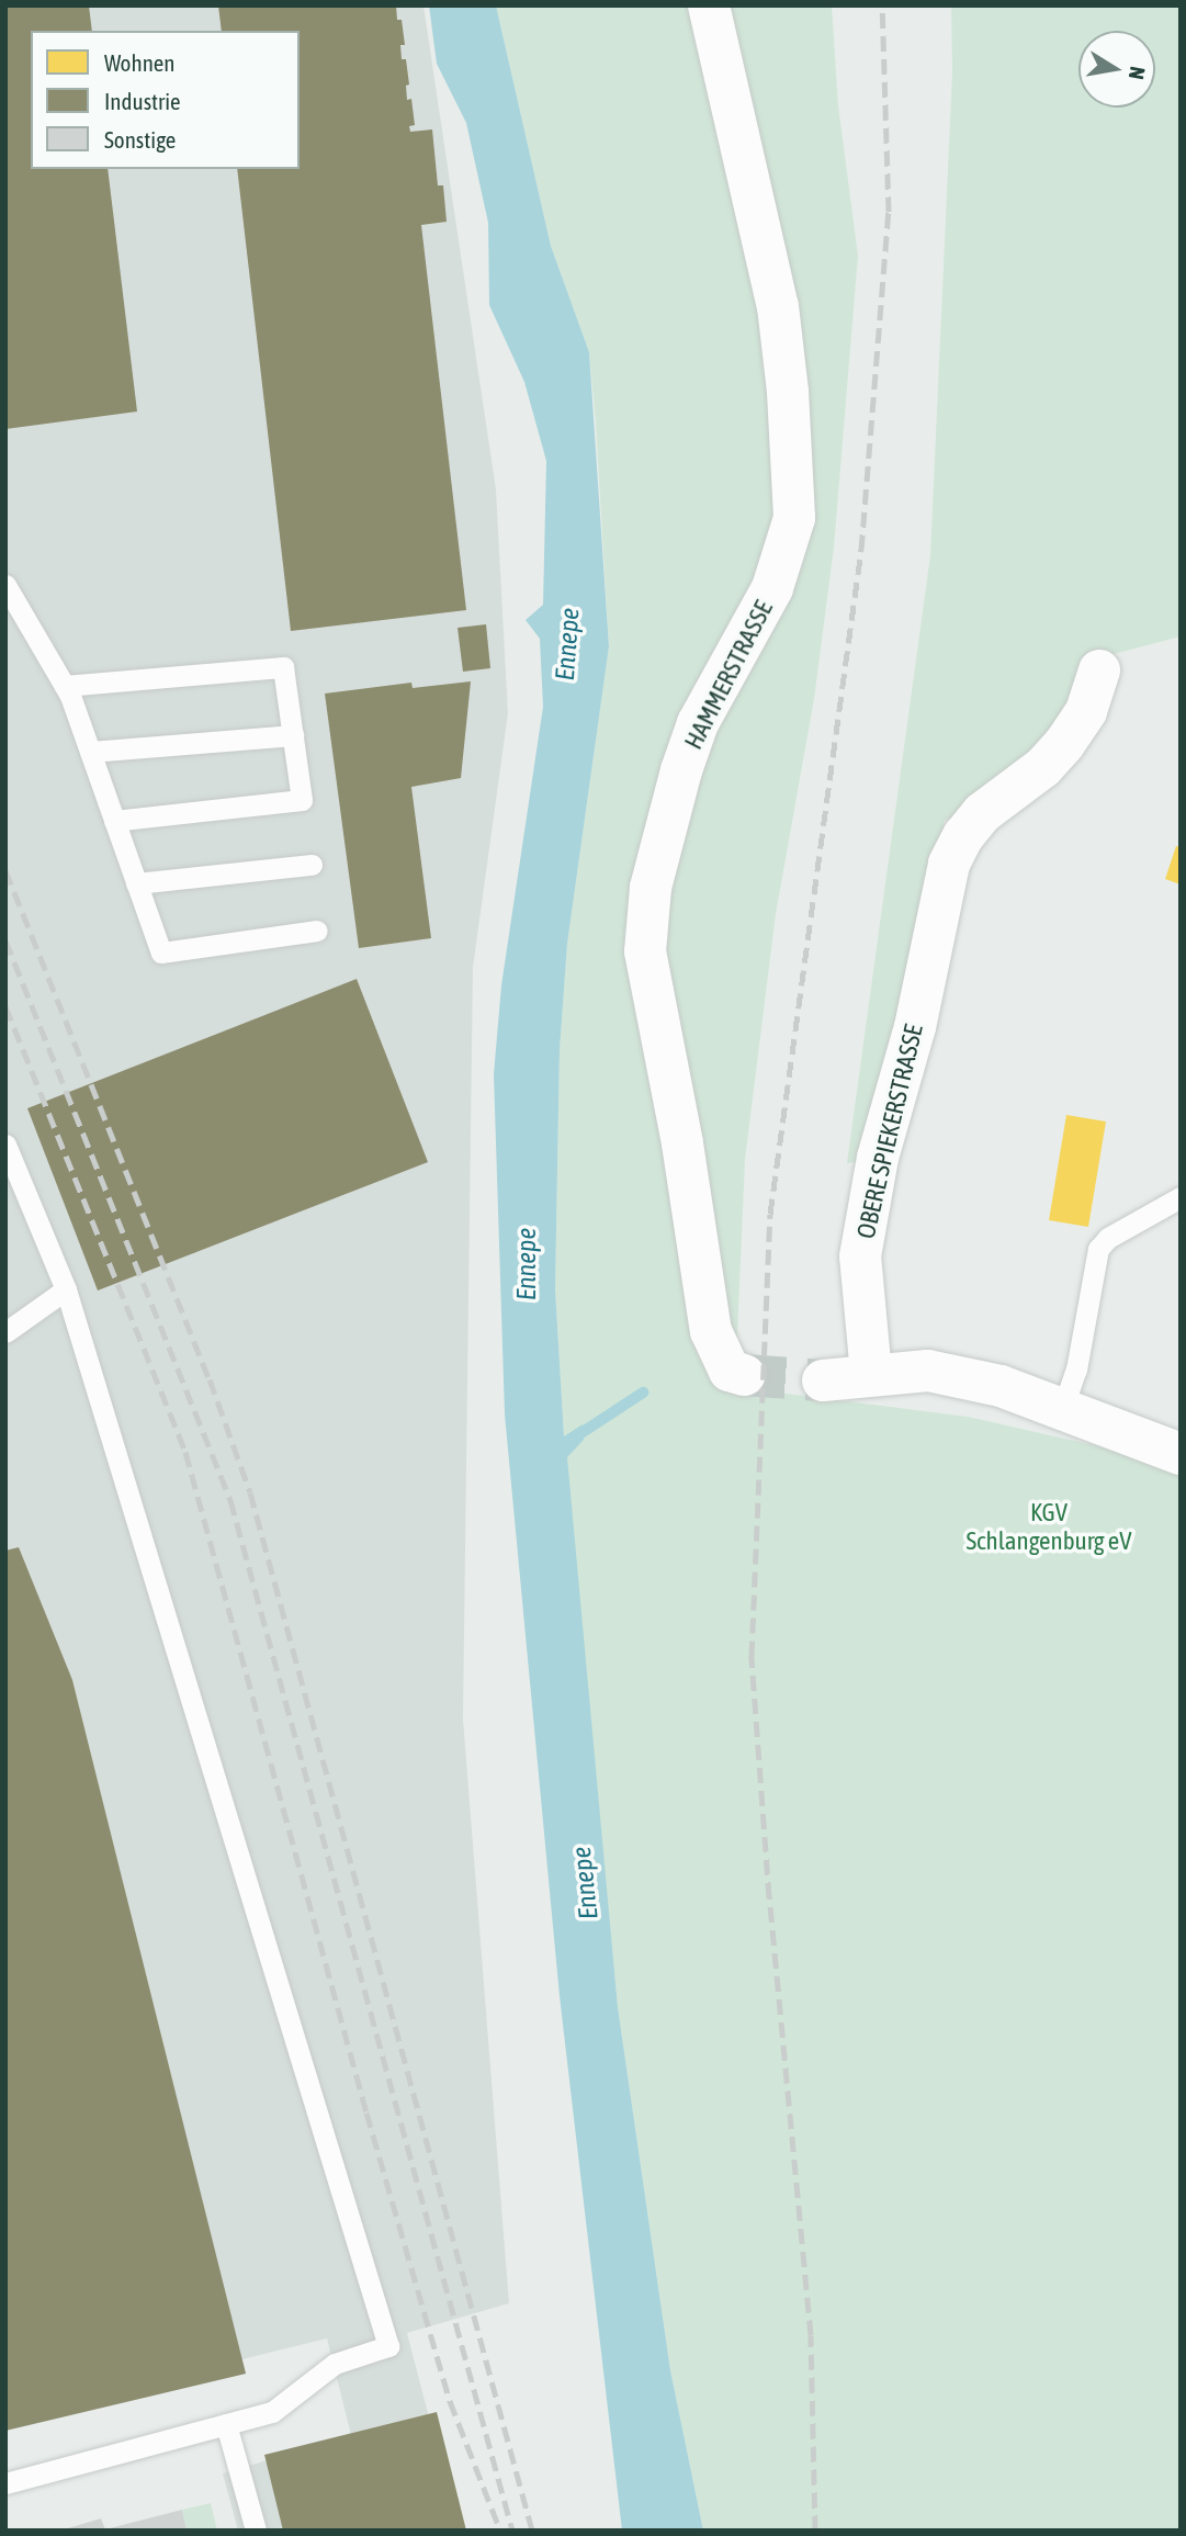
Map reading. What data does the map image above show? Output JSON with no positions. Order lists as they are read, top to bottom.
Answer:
{
  "streets": {
    "street": ["HAMMERSTRASSE", "OBERE SPIEKERSTRASSE"]
  },
  "water": ["Ennepe"],
  "parks": ["KGV Schlangenburg eV"],
  "legend": ["Wohnen", "Industrie", "Sonstige"],
  "north": "right"
}
